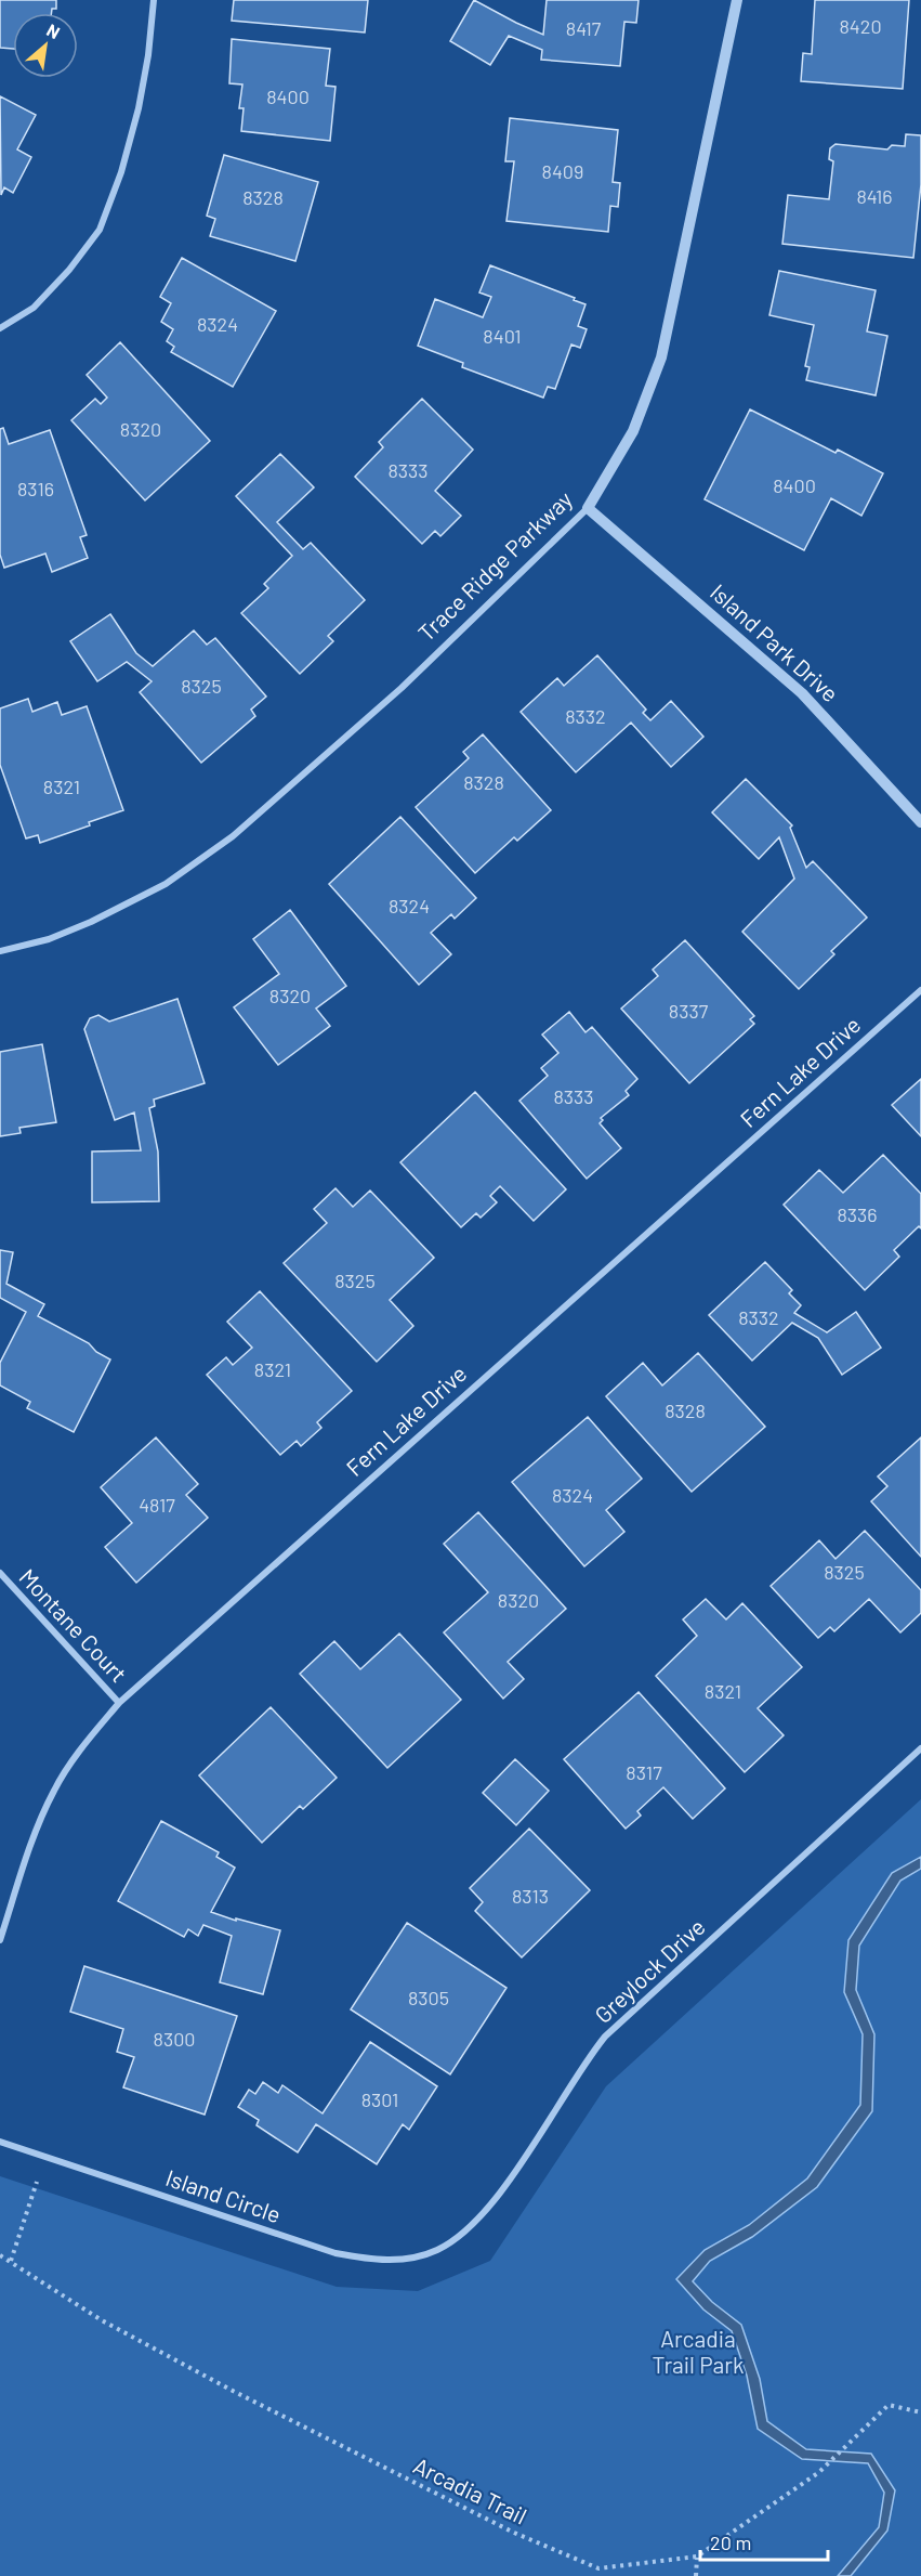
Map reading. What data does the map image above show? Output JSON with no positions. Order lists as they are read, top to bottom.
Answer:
{
  "streets": {
    "street": [
      "Trace Ridge Parkway",
      "Island Park Drive",
      "Fern Lake Drive",
      "Montane Court",
      "Greylock Drive",
      "Island Circle"
    ],
    "path": ["Arcadia Trail"]
  },
  "crossings": [
    ["Trace Ridge Parkway", "Island Park Drive"],
    ["Fern Lake Drive", "Montane Court"],
    ["Greylock Drive", "Island Circle"]
  ],
  "parks": ["Arcadia Trail Park"],
  "house_numbers": [
    "8420",
    "8417",
    "8400",
    "8409",
    "8416",
    "8328",
    "8324",
    "8401",
    "8320",
    "8333",
    "8400",
    "8316",
    "8325",
    "8332",
    "8328",
    "8321",
    "8324",
    "8320",
    "8337",
    "8333",
    "8336",
    "8325",
    "8332",
    "8321",
    "8328",
    "8324",
    "4817",
    "8325",
    "8320",
    "8321",
    "8317",
    "8313",
    "8305",
    "8300",
    "8301"
  ],
  "scale_bar": "20 m",
  "north": "top right"
}
